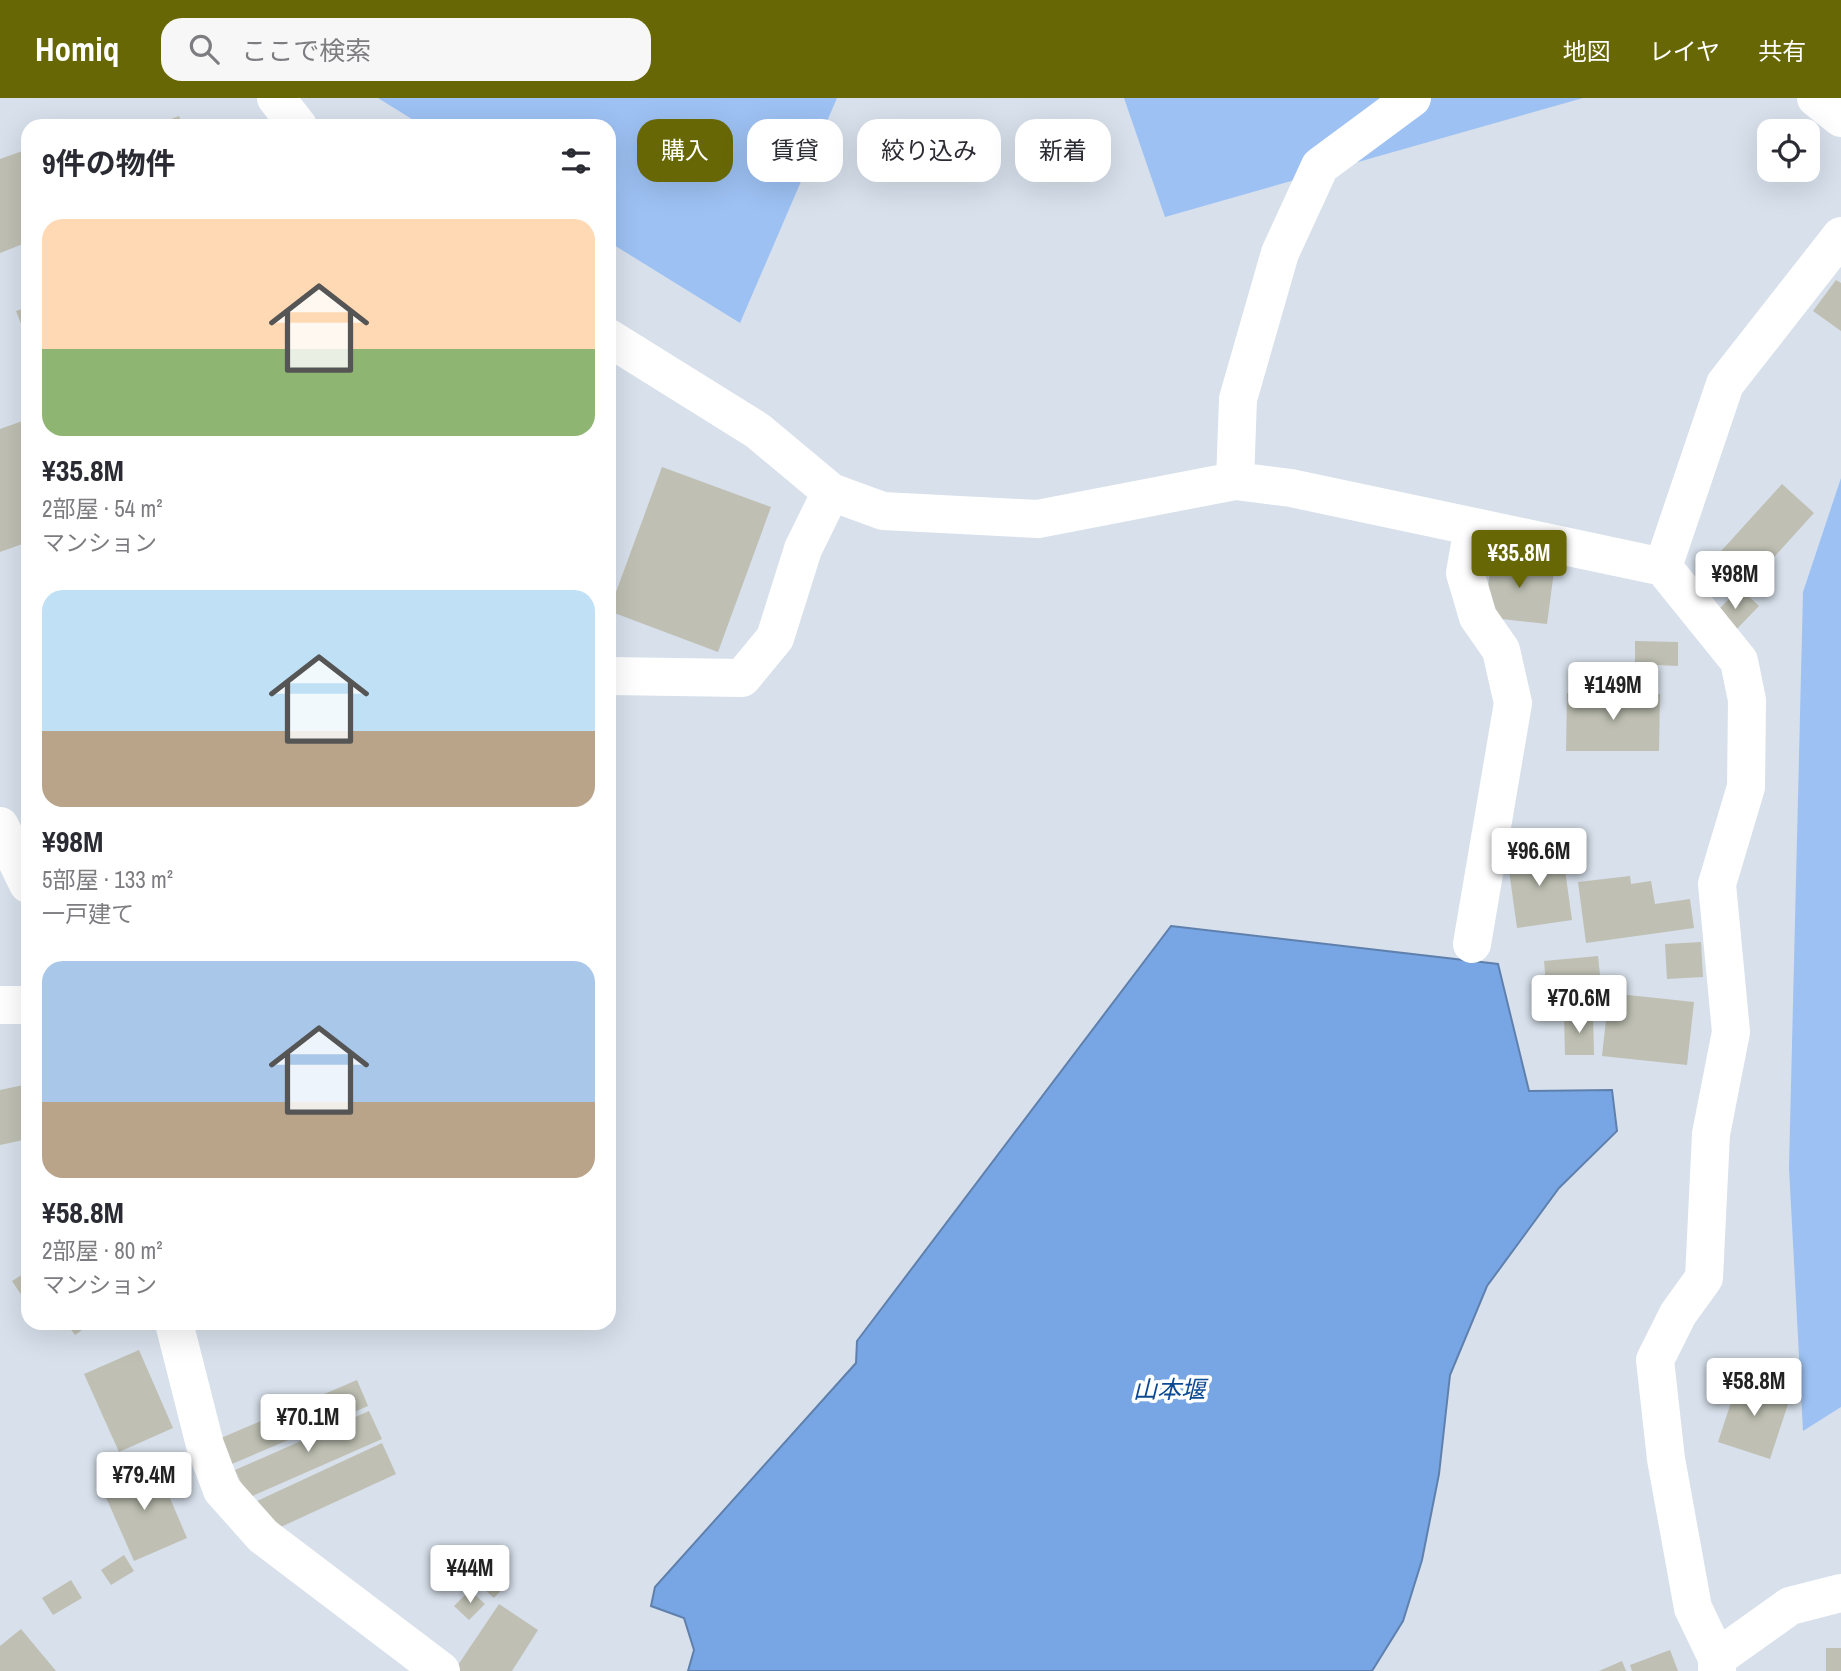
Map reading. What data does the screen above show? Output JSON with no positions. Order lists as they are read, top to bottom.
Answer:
{
  "water": ["山本堰"],
  "page": {
    "header": "Homiq",
    "search": "ここで検索",
    "nav": ["地図", "レイヤ", "共有"],
    "chip": [
      "購入",
      "賃貸",
      "絞り込み",
      "新着"
    ],
    "heading": "9件の物件",
    "list": [
      {
        "name": "¥35.8M",
        "note": "2部屋 · 54 m² · マンション"
      },
      {
        "name": "¥98M",
        "note": "5部屋 · 133 m² · 一戸建て"
      },
      {
        "name": "¥58.8M",
        "note": "2部屋 · 80 m² · マンション"
      }
    ],
    "price": [
      "¥35.8M",
      "¥98M",
      "¥149M",
      "¥96.6M",
      "¥70.6M",
      "¥58.8M",
      "¥70.1M",
      "¥79.4M",
      "¥44M"
    ]
  }
}
